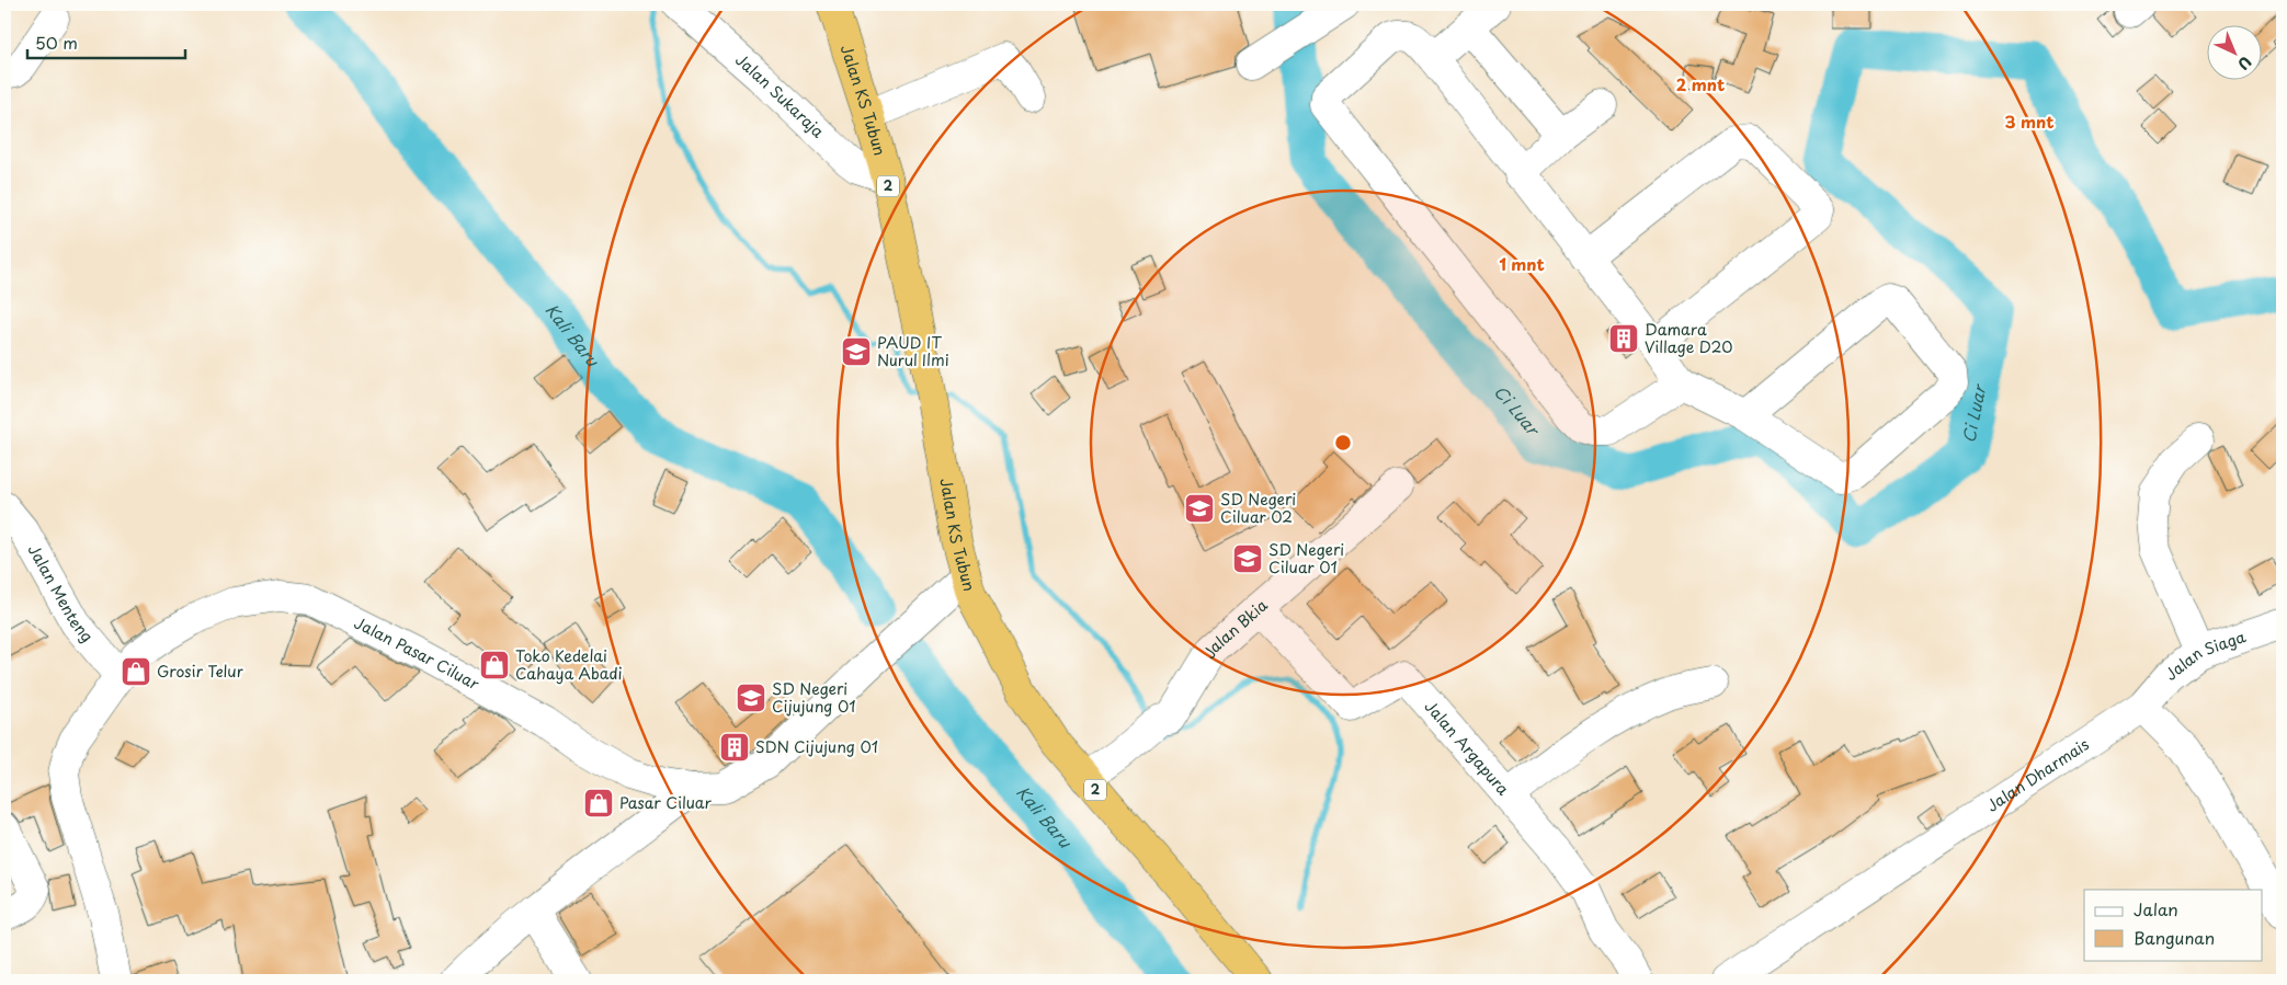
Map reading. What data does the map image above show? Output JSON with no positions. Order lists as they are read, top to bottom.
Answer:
{
  "streets": {
    "highway": ["Jalan KS Tubun", "2"],
    "street": [
      "Jalan Sukaraja",
      "Jalan Menteng",
      "Jalan Bkia",
      "Jalan Pasar Ciluar",
      "Jalan Siaga",
      "Jalan Argapura",
      "Jalan Dharmais"
    ]
  },
  "crossings": [
    ["Jalan Sukaraja", "Jalan KS Tubun"],
    ["Jalan KS Tubun", "Jalan Bkia"],
    ["Jalan KS Tubun", "Jalan Pasar Ciluar"],
    ["Jalan Menteng", "Jalan Pasar Ciluar"],
    ["Jalan Bkia", "Jalan Argapura"],
    ["Jalan Siaga", "Jalan Dharmais"]
  ],
  "water": ["Kali Baru", "Ci Luar"],
  "places": {
    "building": ["Damara Village D20", "SDN Cijujung 01"],
    "school or university": [
      "PAUD IT Nurul Ilmi",
      "SD Negeri Ciluar 02",
      "SD Negeri Ciluar 01",
      "SD Negeri Cijujung 01"
    ],
    "shop": ["Toko Kedelai Cahaya Abadi", "Grosir Telur", "Pasar Ciluar"]
  },
  "legend": ["Jalan", "Bangunan"],
  "scale_bar": "50 m",
  "north": "bottom right",
  "rings": ["2 mnt", "3 mnt", "1 mnt"]
}
